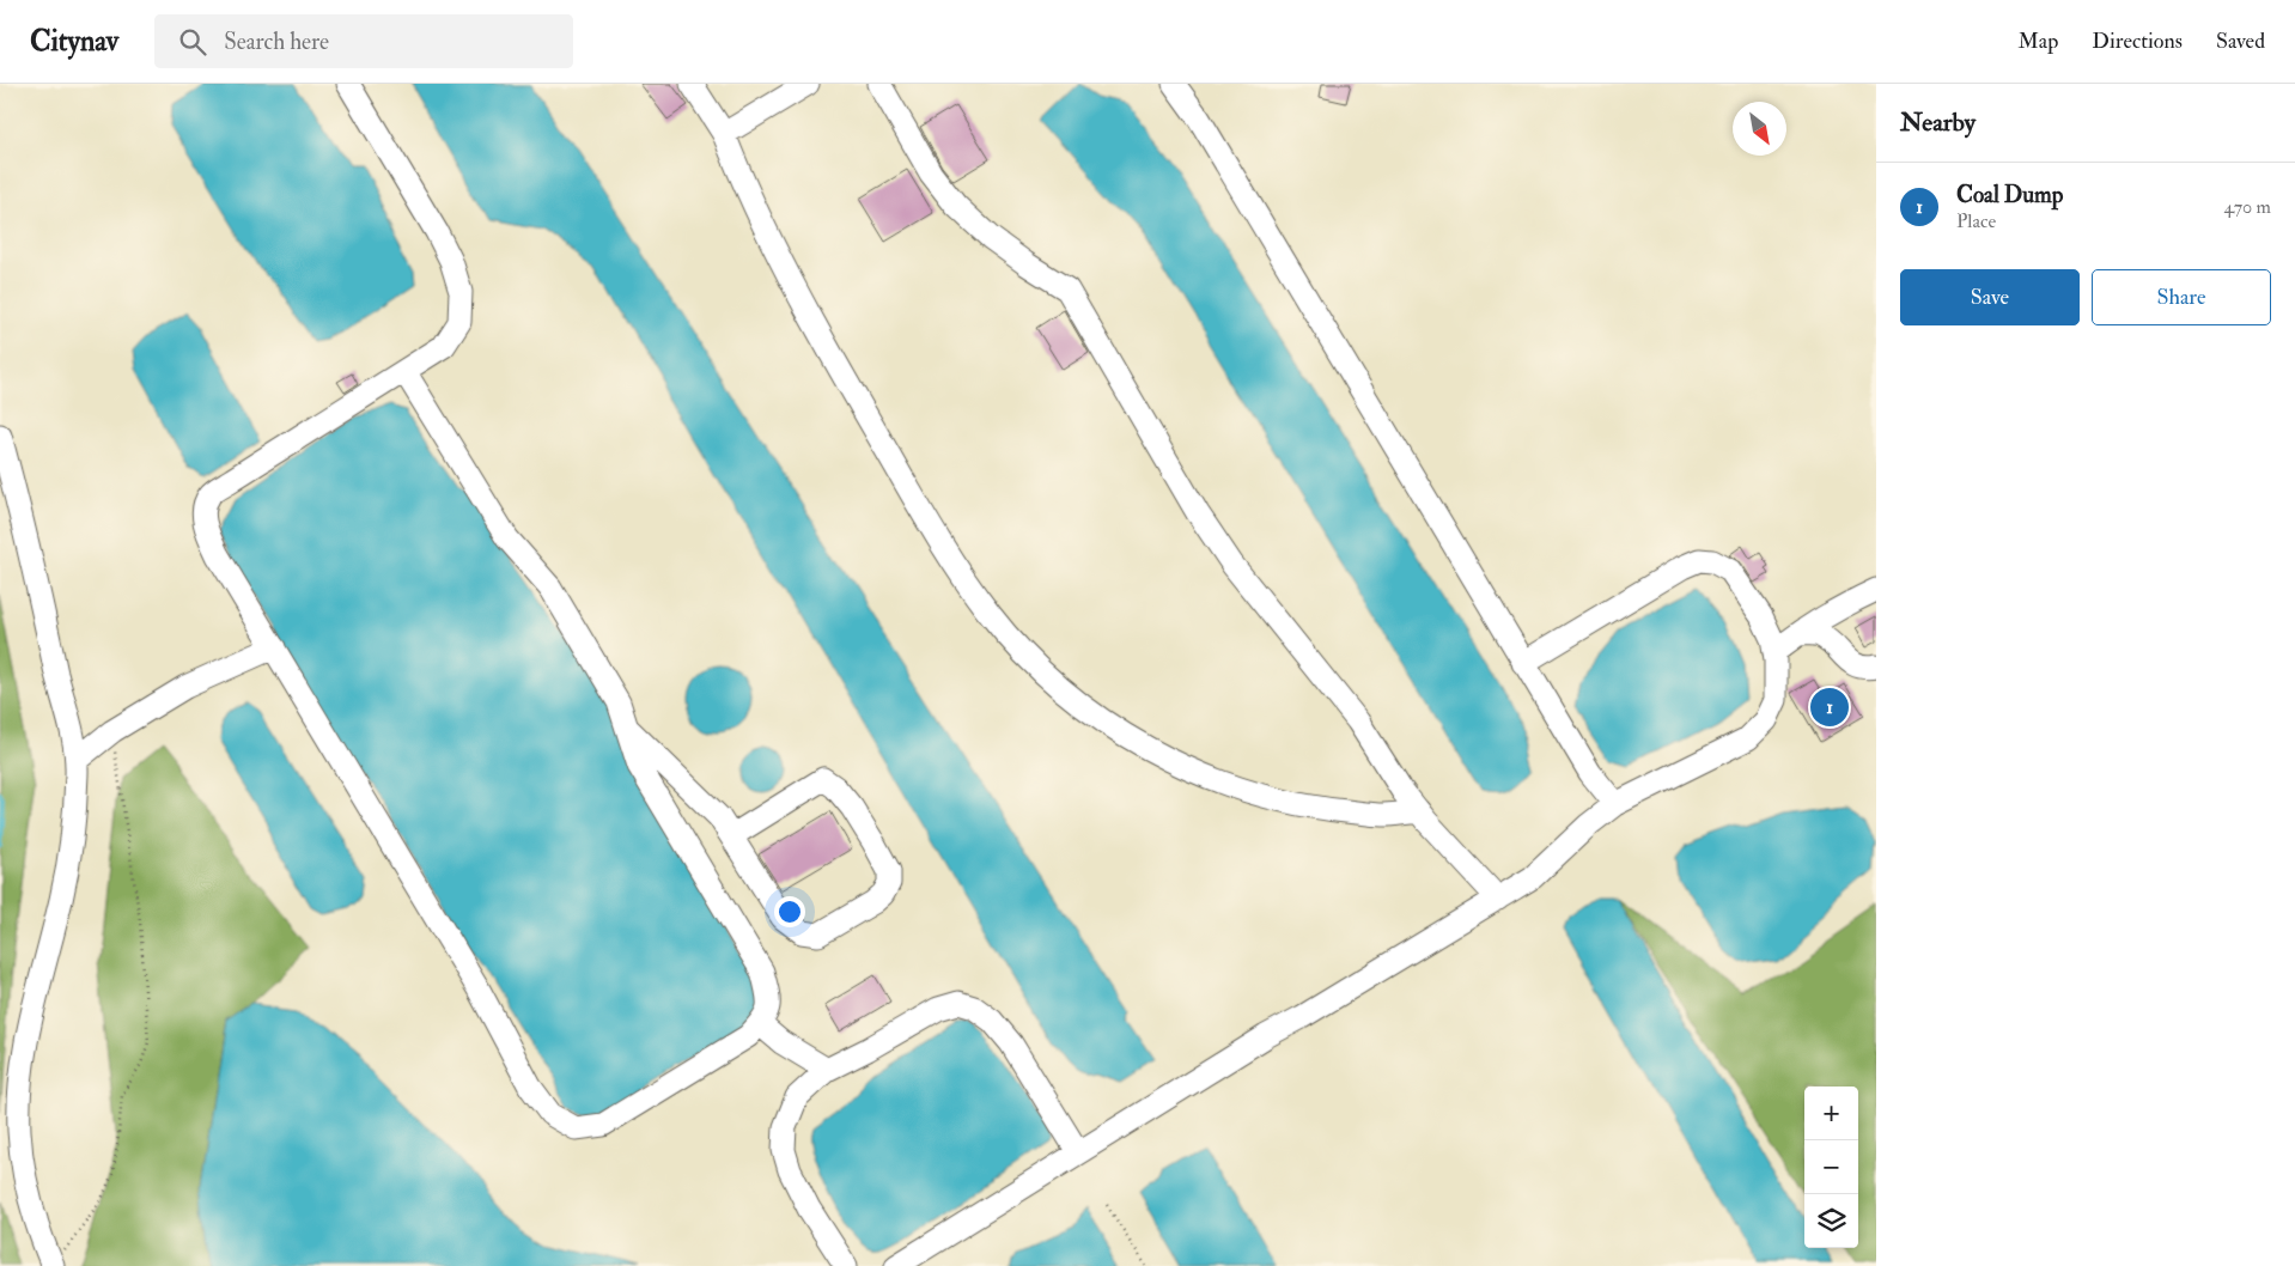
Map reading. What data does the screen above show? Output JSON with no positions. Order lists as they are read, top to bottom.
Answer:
{
  "north": "bottom right",
  "page": {
    "header": "Citynav",
    "search": "Search here",
    "nav": ["Map", "Directions", "Saved"],
    "heading": "Nearby",
    "list": [
      {
        "mark": "1",
        "name": "Coal Dump",
        "note": "Place",
        "value": "470 m"
      }
    ],
    "buttons": ["Save", "Share"],
    "pins": "1",
    "map_buttons": ["+", "−"]
  }
}
